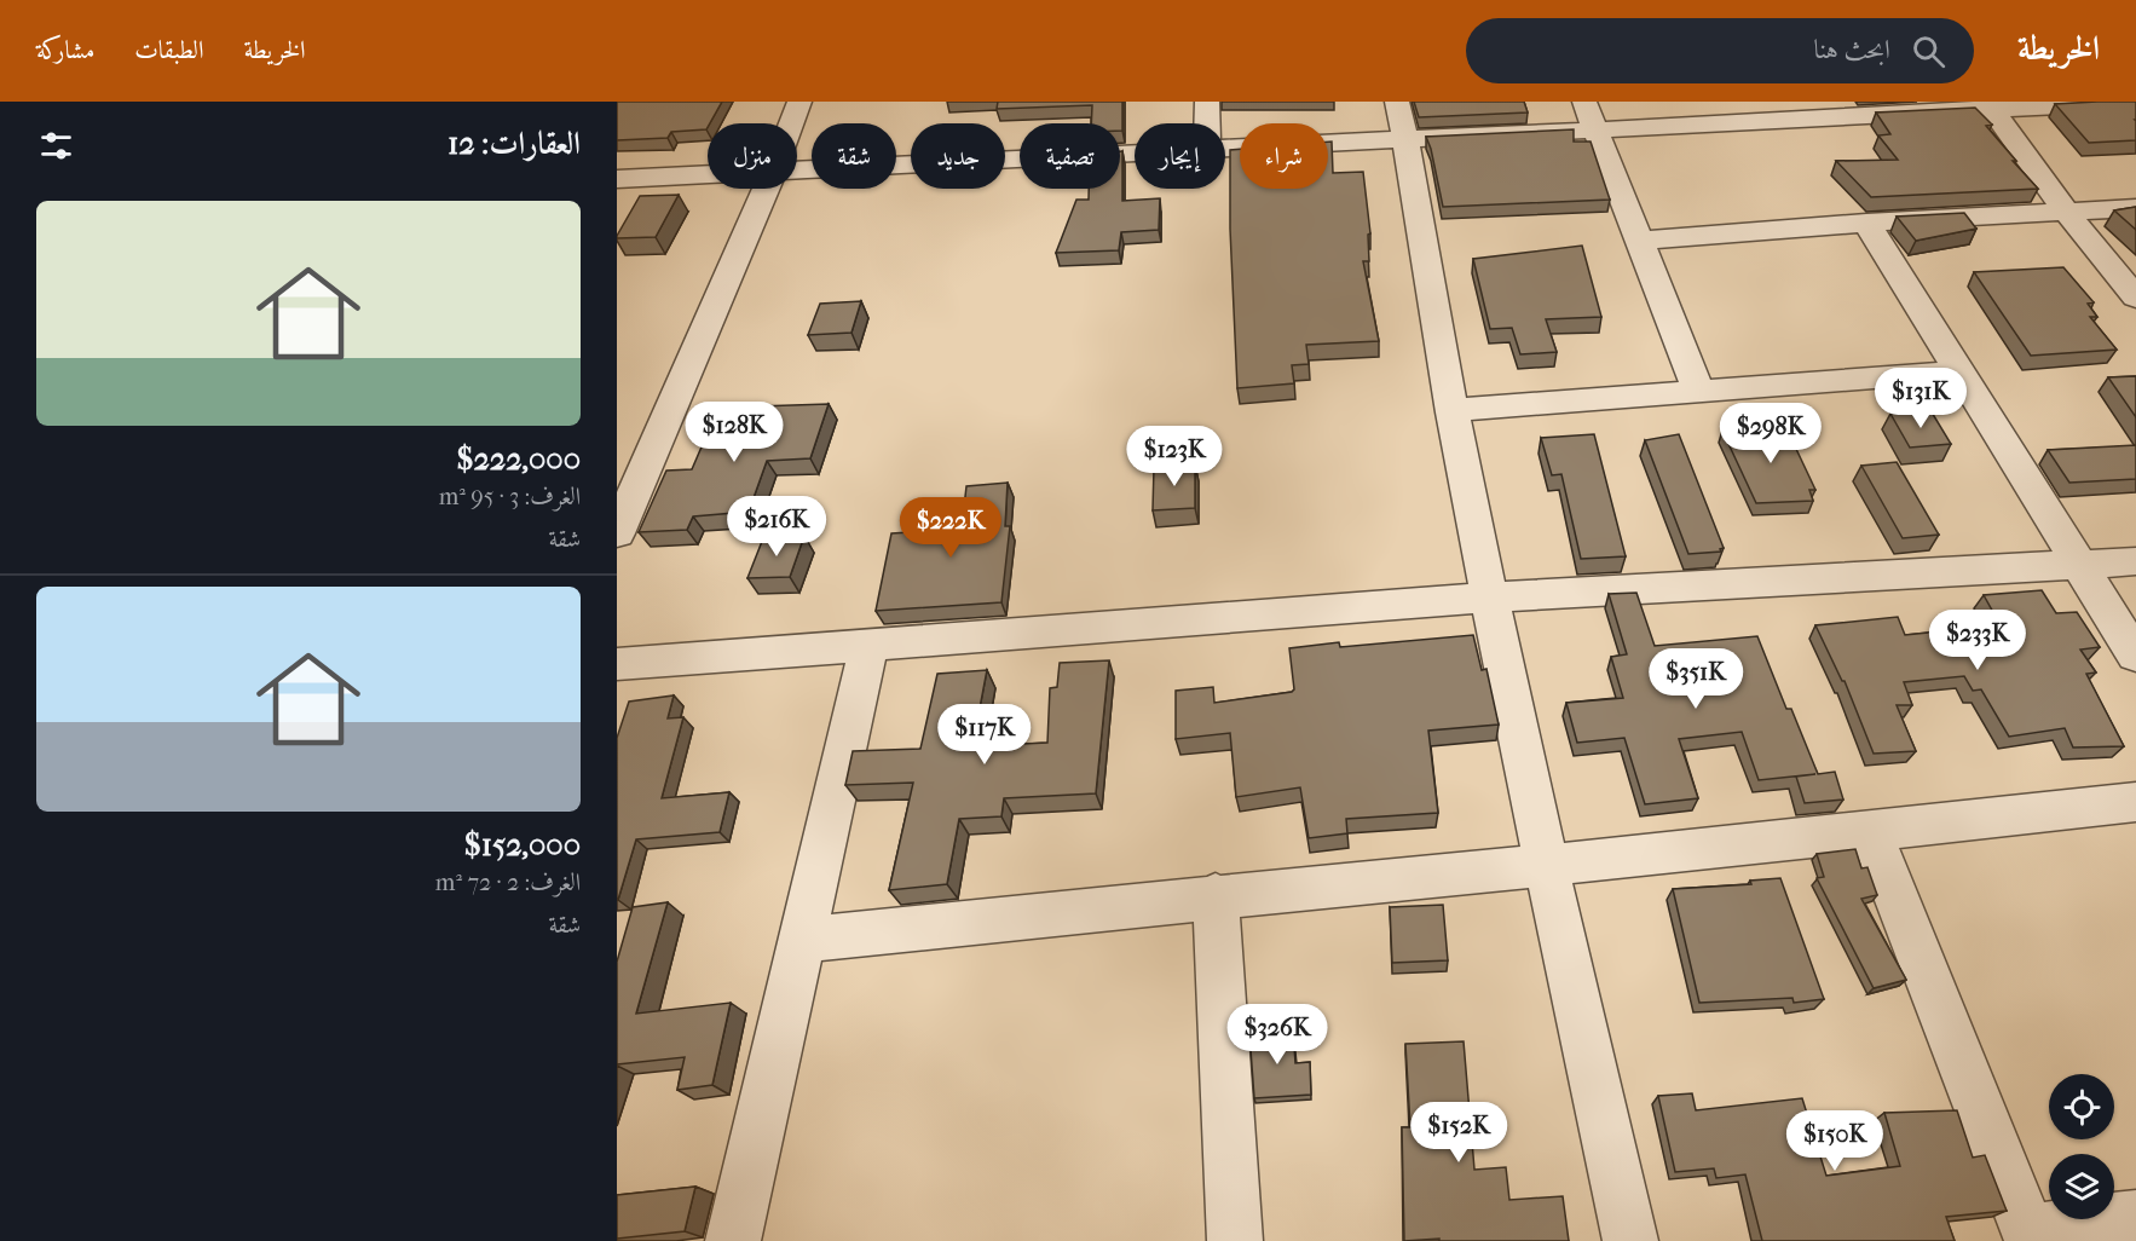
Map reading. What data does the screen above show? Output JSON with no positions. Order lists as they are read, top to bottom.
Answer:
{
  "page": {
    "header": "الخريطة",
    "search": "ابحث هنا",
    "nav": ["الخريطة", "الطبقات", "مشاركة"],
    "heading": "العقارات: 12",
    "chip": [
      "شراء",
      "إيجار",
      "تصفية",
      "جديد",
      "شقة",
      "منزل"
    ],
    "list": [
      {
        "name": "$222,000",
        "note": "الغرف: 3 · 95 m² · شقة"
      },
      {
        "name": "$152,000",
        "note": "الغرف: 2 · 72 m² · شقة"
      }
    ],
    "price": [
      "$131K",
      "$128K",
      "$298K",
      "$123K",
      "$216K",
      "$222K",
      "$233K",
      "$351K",
      "$117K",
      "$326K",
      "$152K",
      "$150K"
    ]
  }
}
